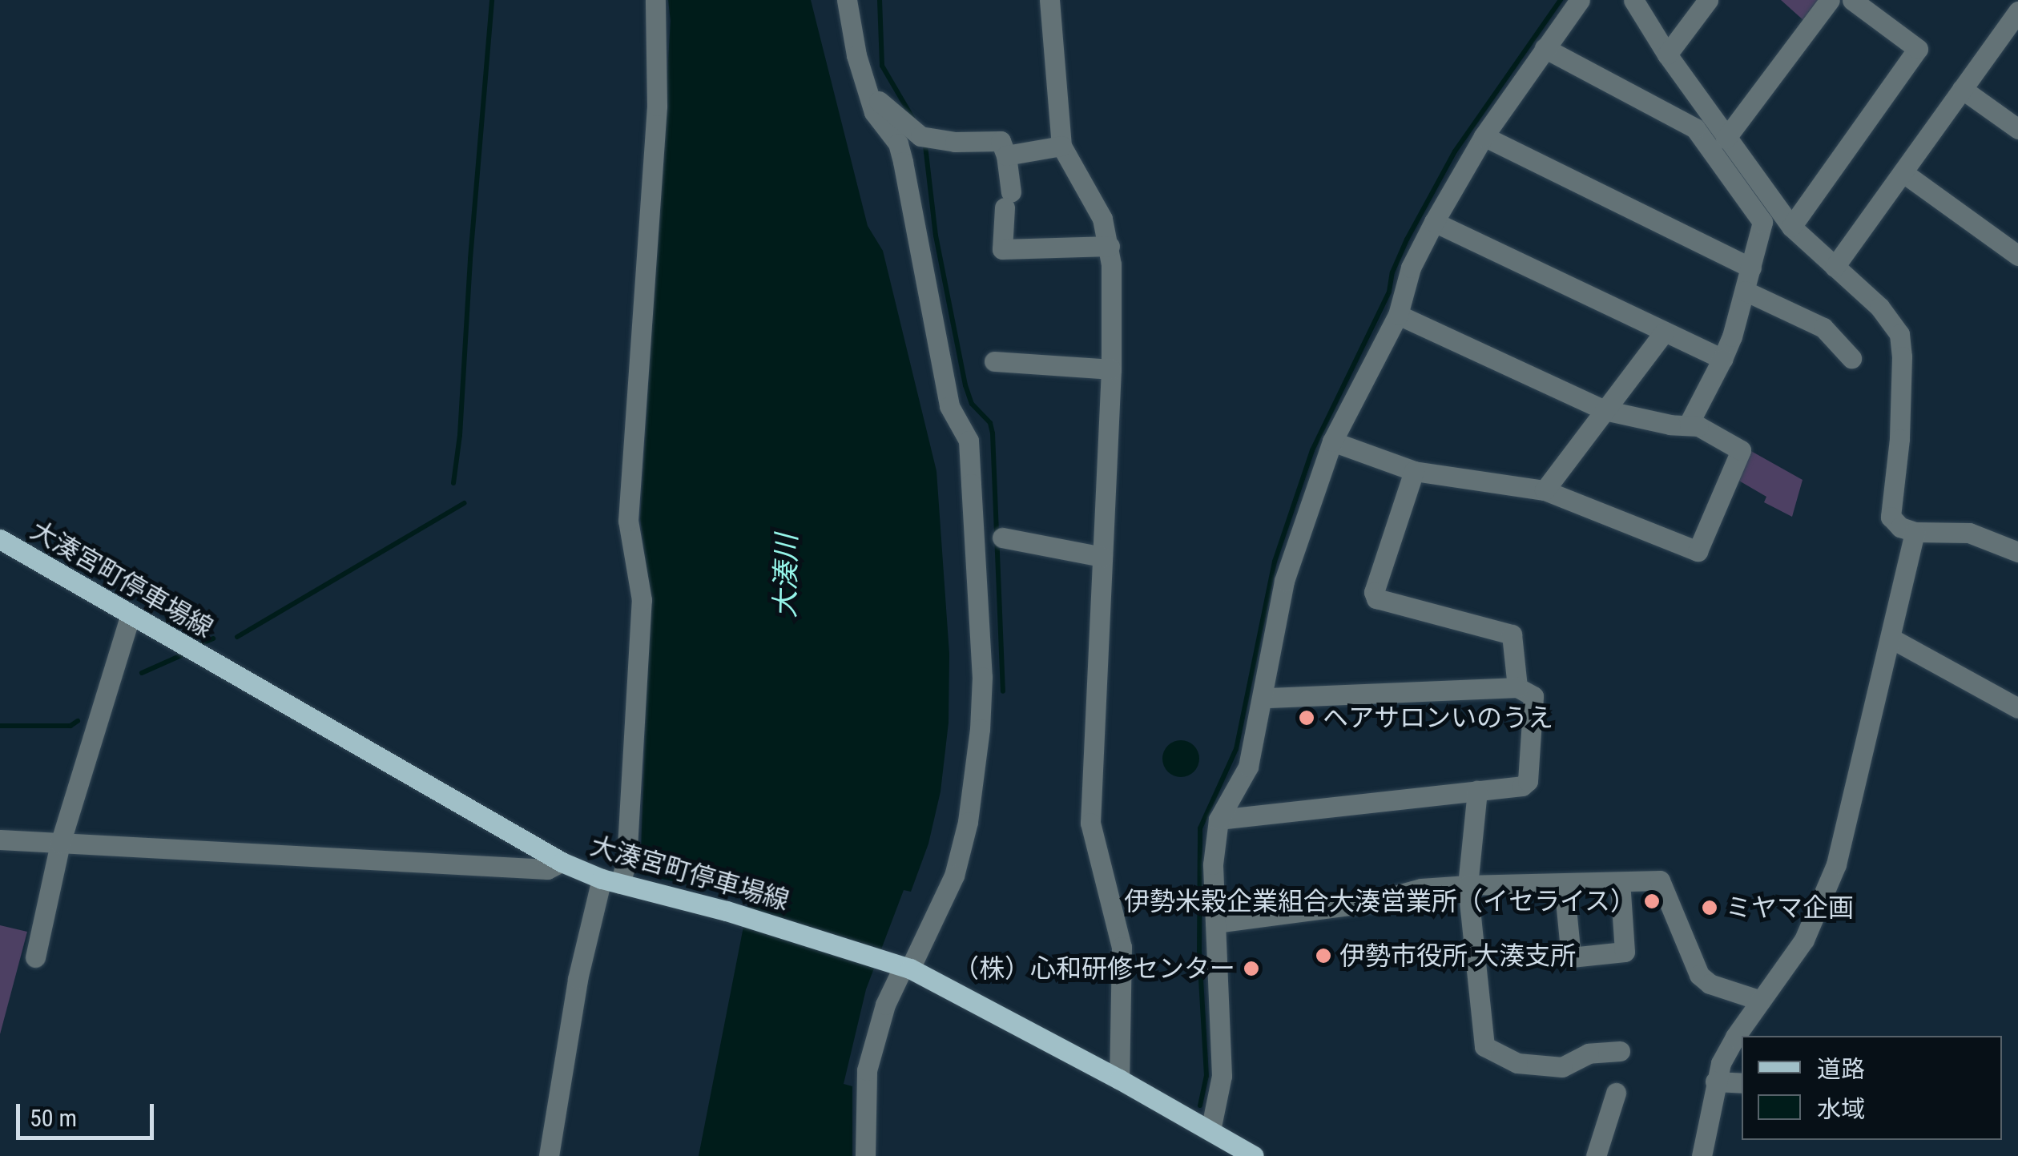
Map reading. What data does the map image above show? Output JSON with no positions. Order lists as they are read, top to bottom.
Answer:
{
  "streets": {
    "main road": ["大湊宮町停車場線"]
  },
  "water": ["大湊川"],
  "places": [
    "ヘアサロンいのうえ",
    "伊勢米穀企業組合大湊営業所（イセライス）",
    "ミヤマ企画",
    "伊勢市役所 大湊支所",
    "（株）心和研修センター"
  ],
  "legend": ["道路", "水域"],
  "scale_bar": "50 m"
}
